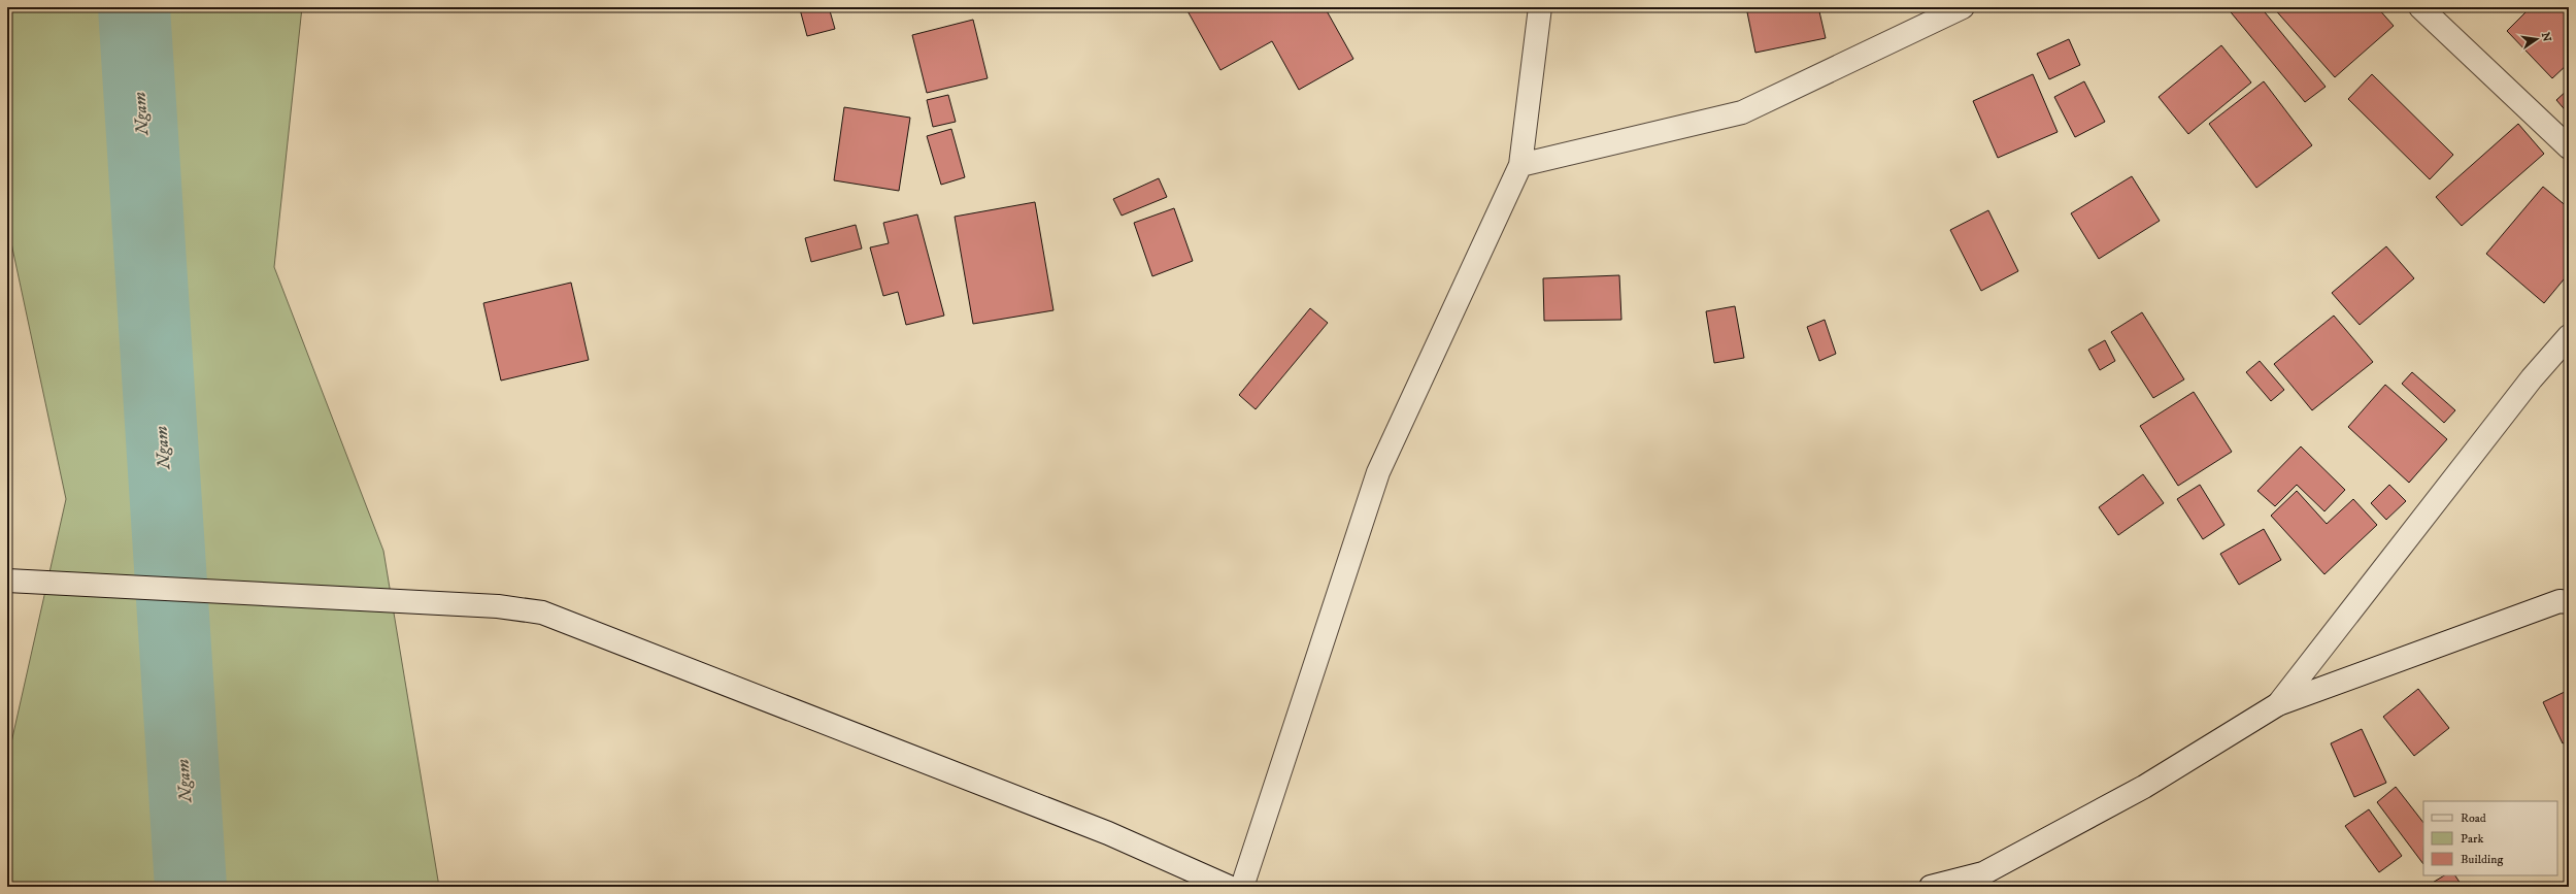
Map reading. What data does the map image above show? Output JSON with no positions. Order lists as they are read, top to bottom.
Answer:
{
  "water": ["Ngam"],
  "legend": ["Road", "Park", "Building"],
  "north": "right"
}
